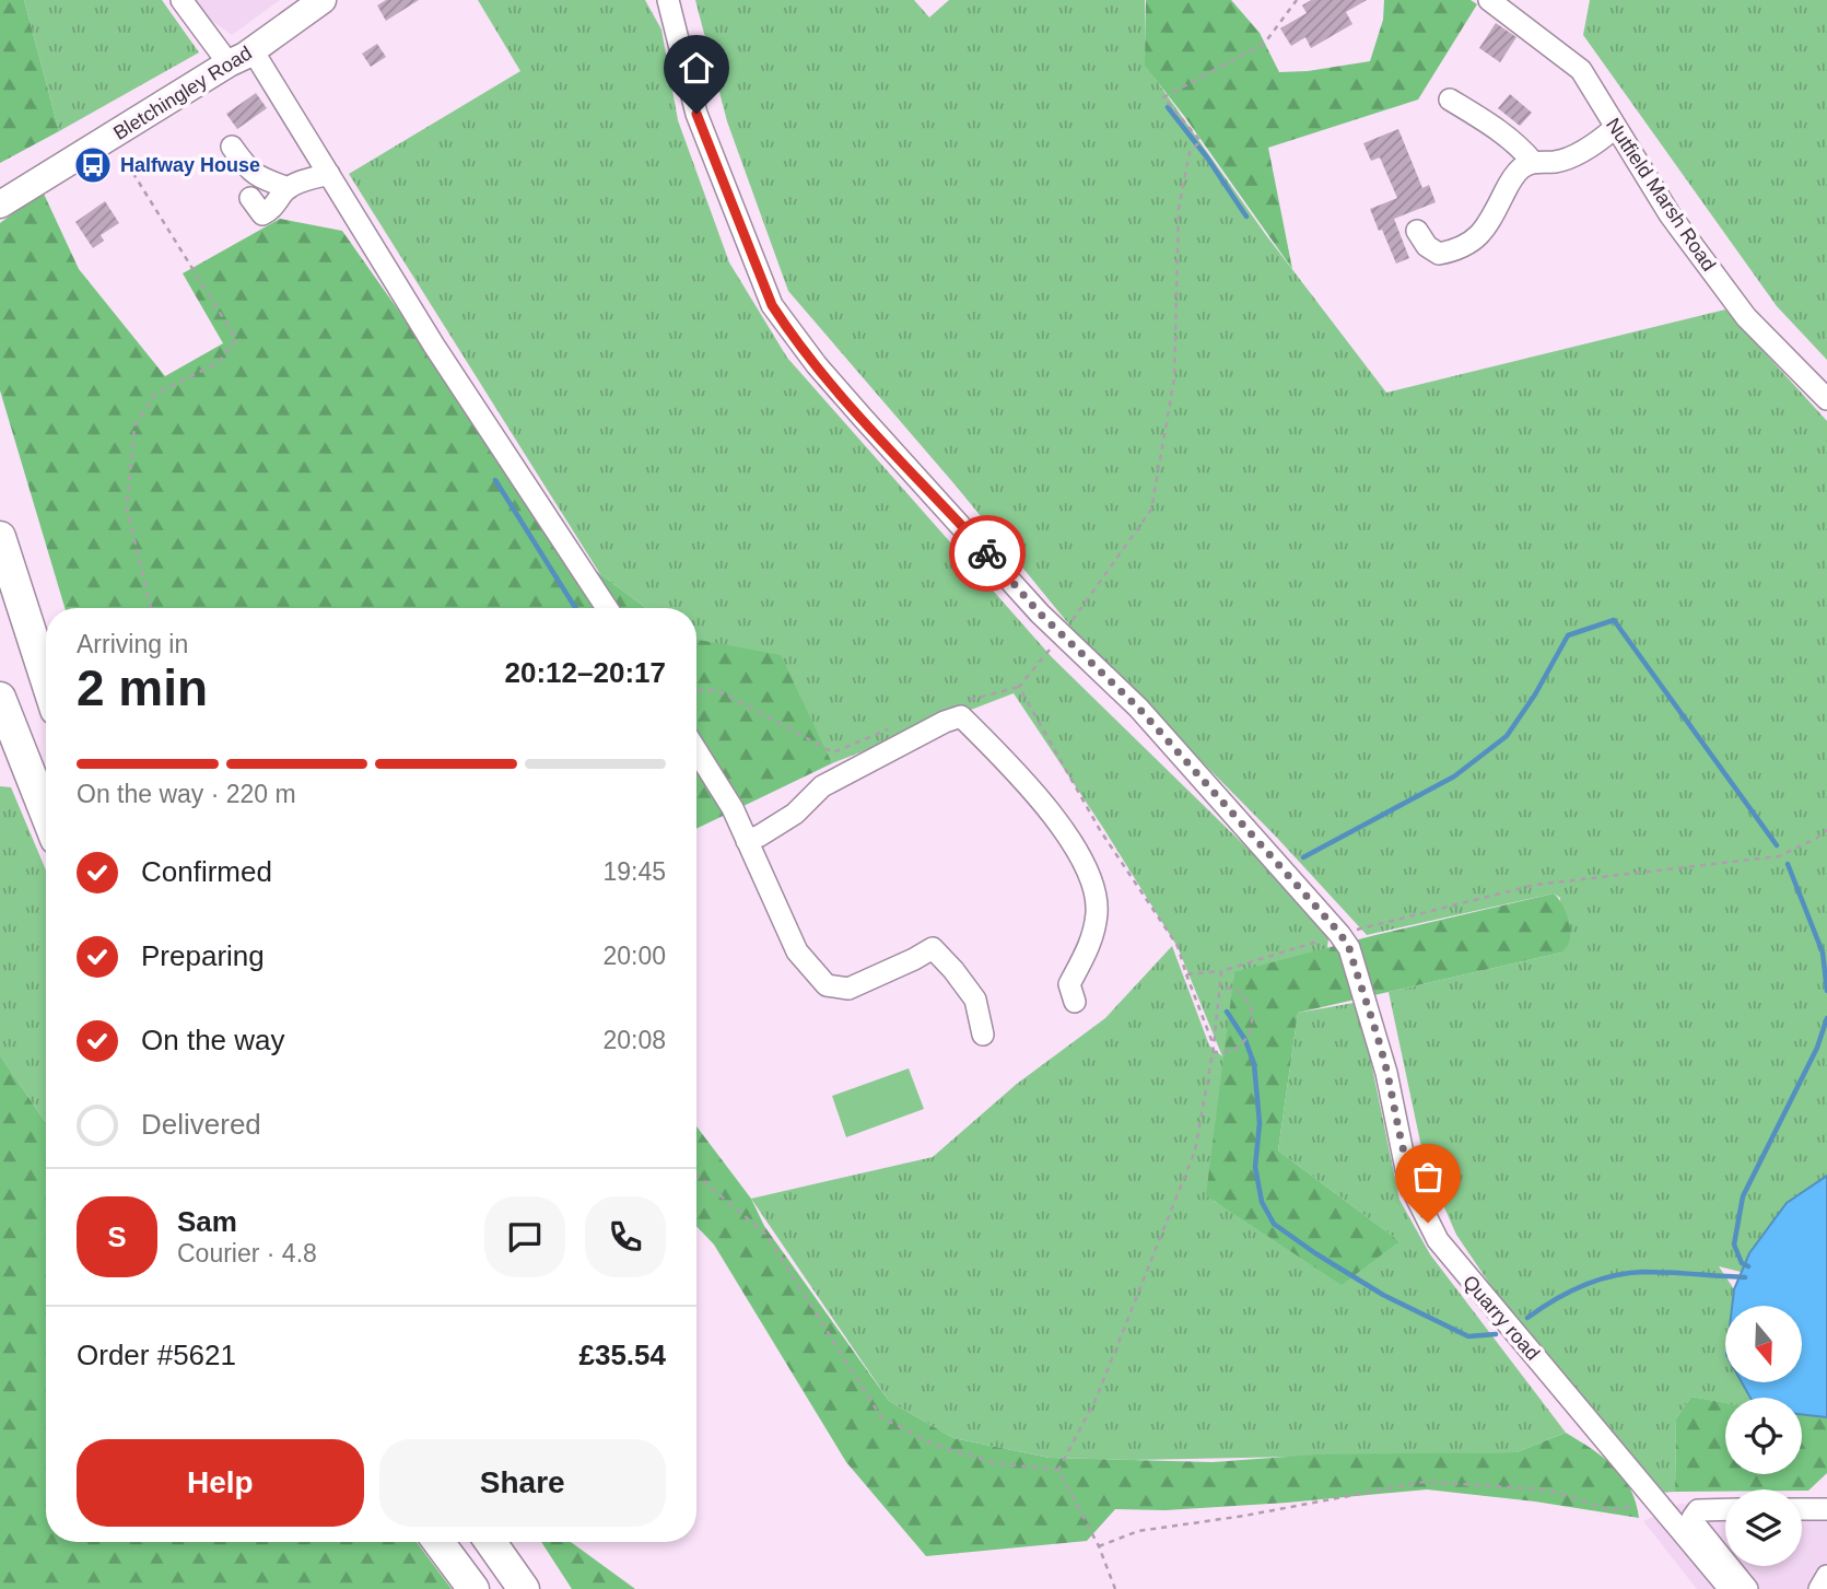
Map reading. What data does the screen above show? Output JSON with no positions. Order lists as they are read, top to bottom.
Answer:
{
  "streets": {
    "main road": ["Bletchingley Road"],
    "street": ["Nutfield Marsh Road", "Quarry road"]
  },
  "places": {
    "bus stop": ["Halfway House"]
  },
  "north": "bottom",
  "page": {
    "heading": ["2 min", "Arriving in", "20:12–20:17"],
    "panel": [
      "Sam",
      "Courier · 4.8",
      "Order #5621",
      "£35.54"
    ],
    "bar": "On the way · 220 m",
    "list": [
      ["Confirmed", "19:45"],
      ["Preparing", "20:00"],
      ["On the way", "20:08"],
      "Delivered"
    ],
    "round": "S",
    "buttons": ["Help", "Share"]
  }
}
